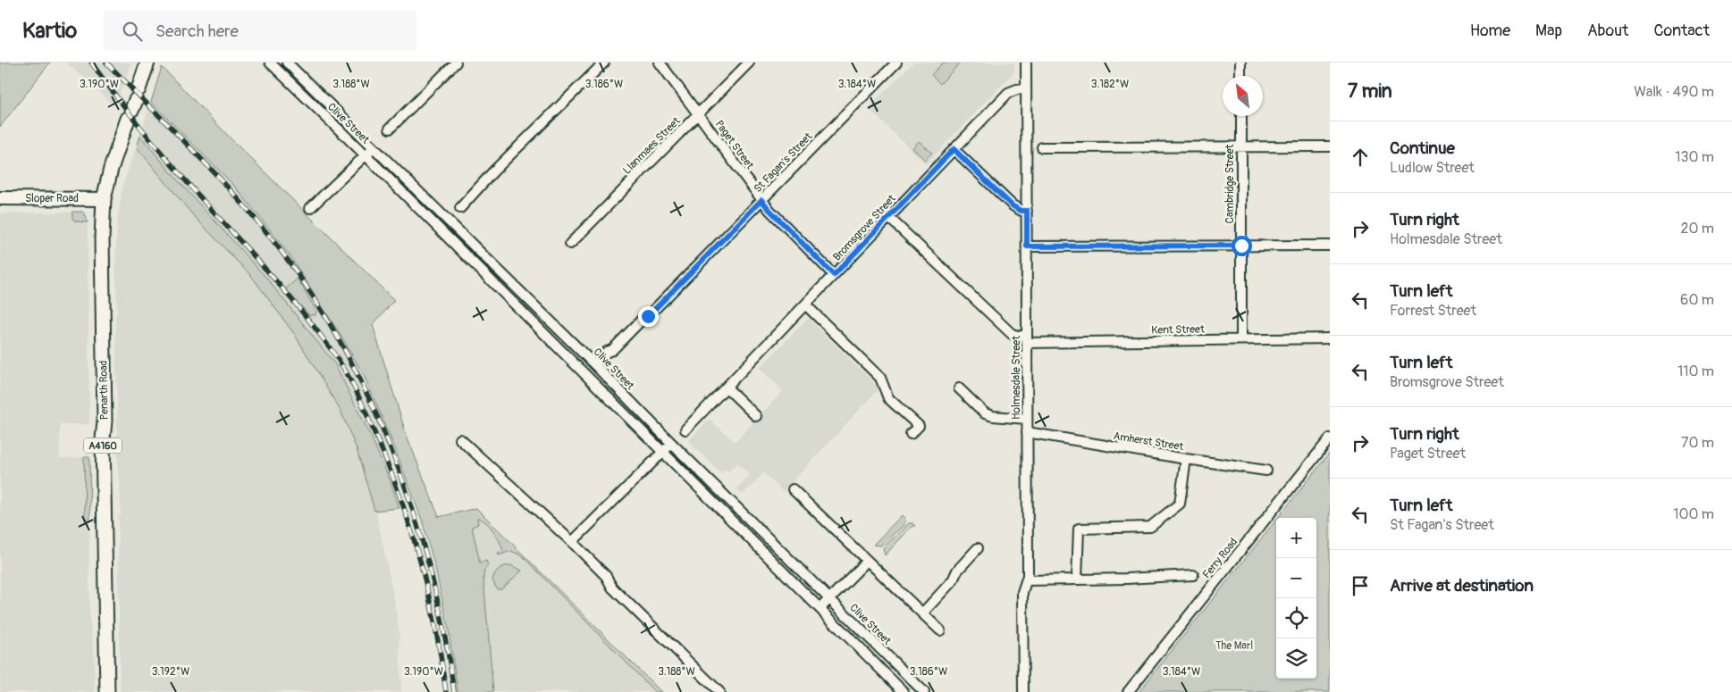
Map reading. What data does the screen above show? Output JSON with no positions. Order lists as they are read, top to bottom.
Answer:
{
  "streets": {
    "main road": ["Penarth Road", "A4160"],
    "street": [
      "Clive Street",
      "Paget Street",
      "Llanmaes Street",
      "St Fagan's Street",
      "Cambridge Street",
      "Sloper Road",
      "Bromsgrove Street",
      "Kent Street",
      "Holmesdale Street",
      "Amherst Street",
      "Ferry Road"
    ]
  },
  "crossings": [
    ["Clive Street", "St Fagan's Street"],
    ["Paget Street", "Llanmaes Street"],
    ["Paget Street", "St Fagan's Street"],
    ["Paget Street", "Bromsgrove Street"],
    ["Cambridge Street", "Kent Street"],
    ["Sloper Road", "Penarth Road"],
    ["Bromsgrove Street", "Kent Street"],
    ["Bromsgrove Street", "Holmesdale Street"],
    ["Kent Street", "Holmesdale Street"],
    ["Holmesdale Street", "Amherst Street"]
  ],
  "parks": ["The Marl"],
  "north": "top left",
  "page": {
    "header": "Kartio",
    "search": "Search here",
    "nav": [
      "Home",
      "Map",
      "About",
      "Contact"
    ],
    "heading": ["7 min", "Walk · 490 m"],
    "list": [
      ["Continue", "Ludlow Street", "130 m"],
      ["Turn right", "Holmesdale Street", "20 m"],
      ["Turn left", "Forrest Street", "60 m"],
      ["Turn left", "Bromsgrove Street", "110 m"],
      ["Turn right", "Paget Street", "70 m"],
      ["Turn left", "St Fagan's Street", "100 m"],
      "Arrive at destination"
    ],
    "map_buttons": ["+", "−"]
  },
  "coordinates": [
    "3.190°W",
    "3.188°W",
    "3.186°W",
    "3.184°W",
    "3.182°W",
    "3.192°W"
  ]
}
